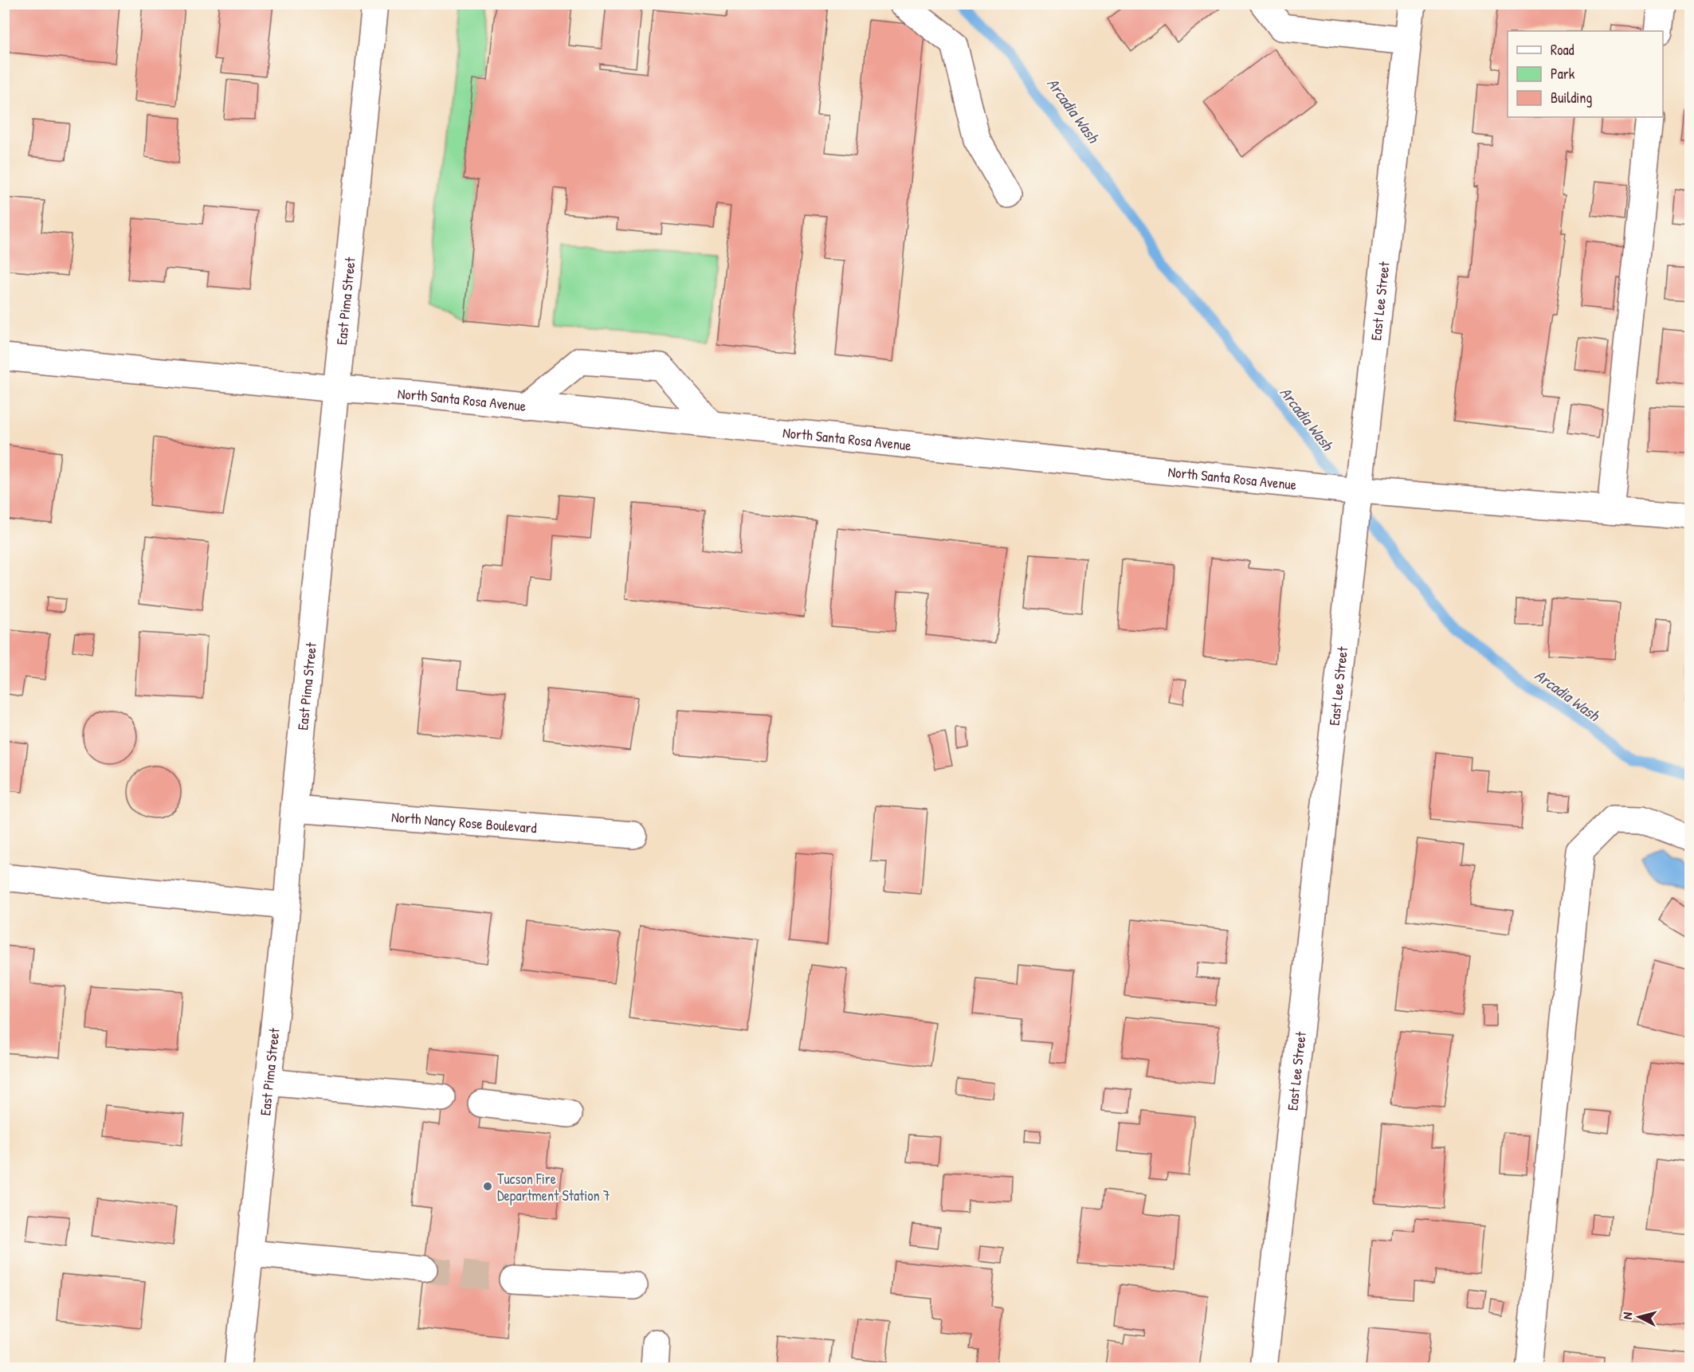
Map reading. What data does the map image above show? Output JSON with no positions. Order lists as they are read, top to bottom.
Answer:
{
  "streets": {
    "street": [
      "East Pima Street",
      "East Lee Street",
      "North Santa Rosa Avenue",
      "North Nancy Rose Boulevard"
    ]
  },
  "crossings": [
    ["East Pima Street", "North Santa Rosa Avenue"],
    ["East Pima Street", "North Nancy Rose Boulevard"],
    ["East Lee Street", "North Santa Rosa Avenue"]
  ],
  "water": ["Arcadia Wash"],
  "places": ["Tucson Fire Department Station 7"],
  "legend": ["Road", "Park", "Building"],
  "north": "left"
}
